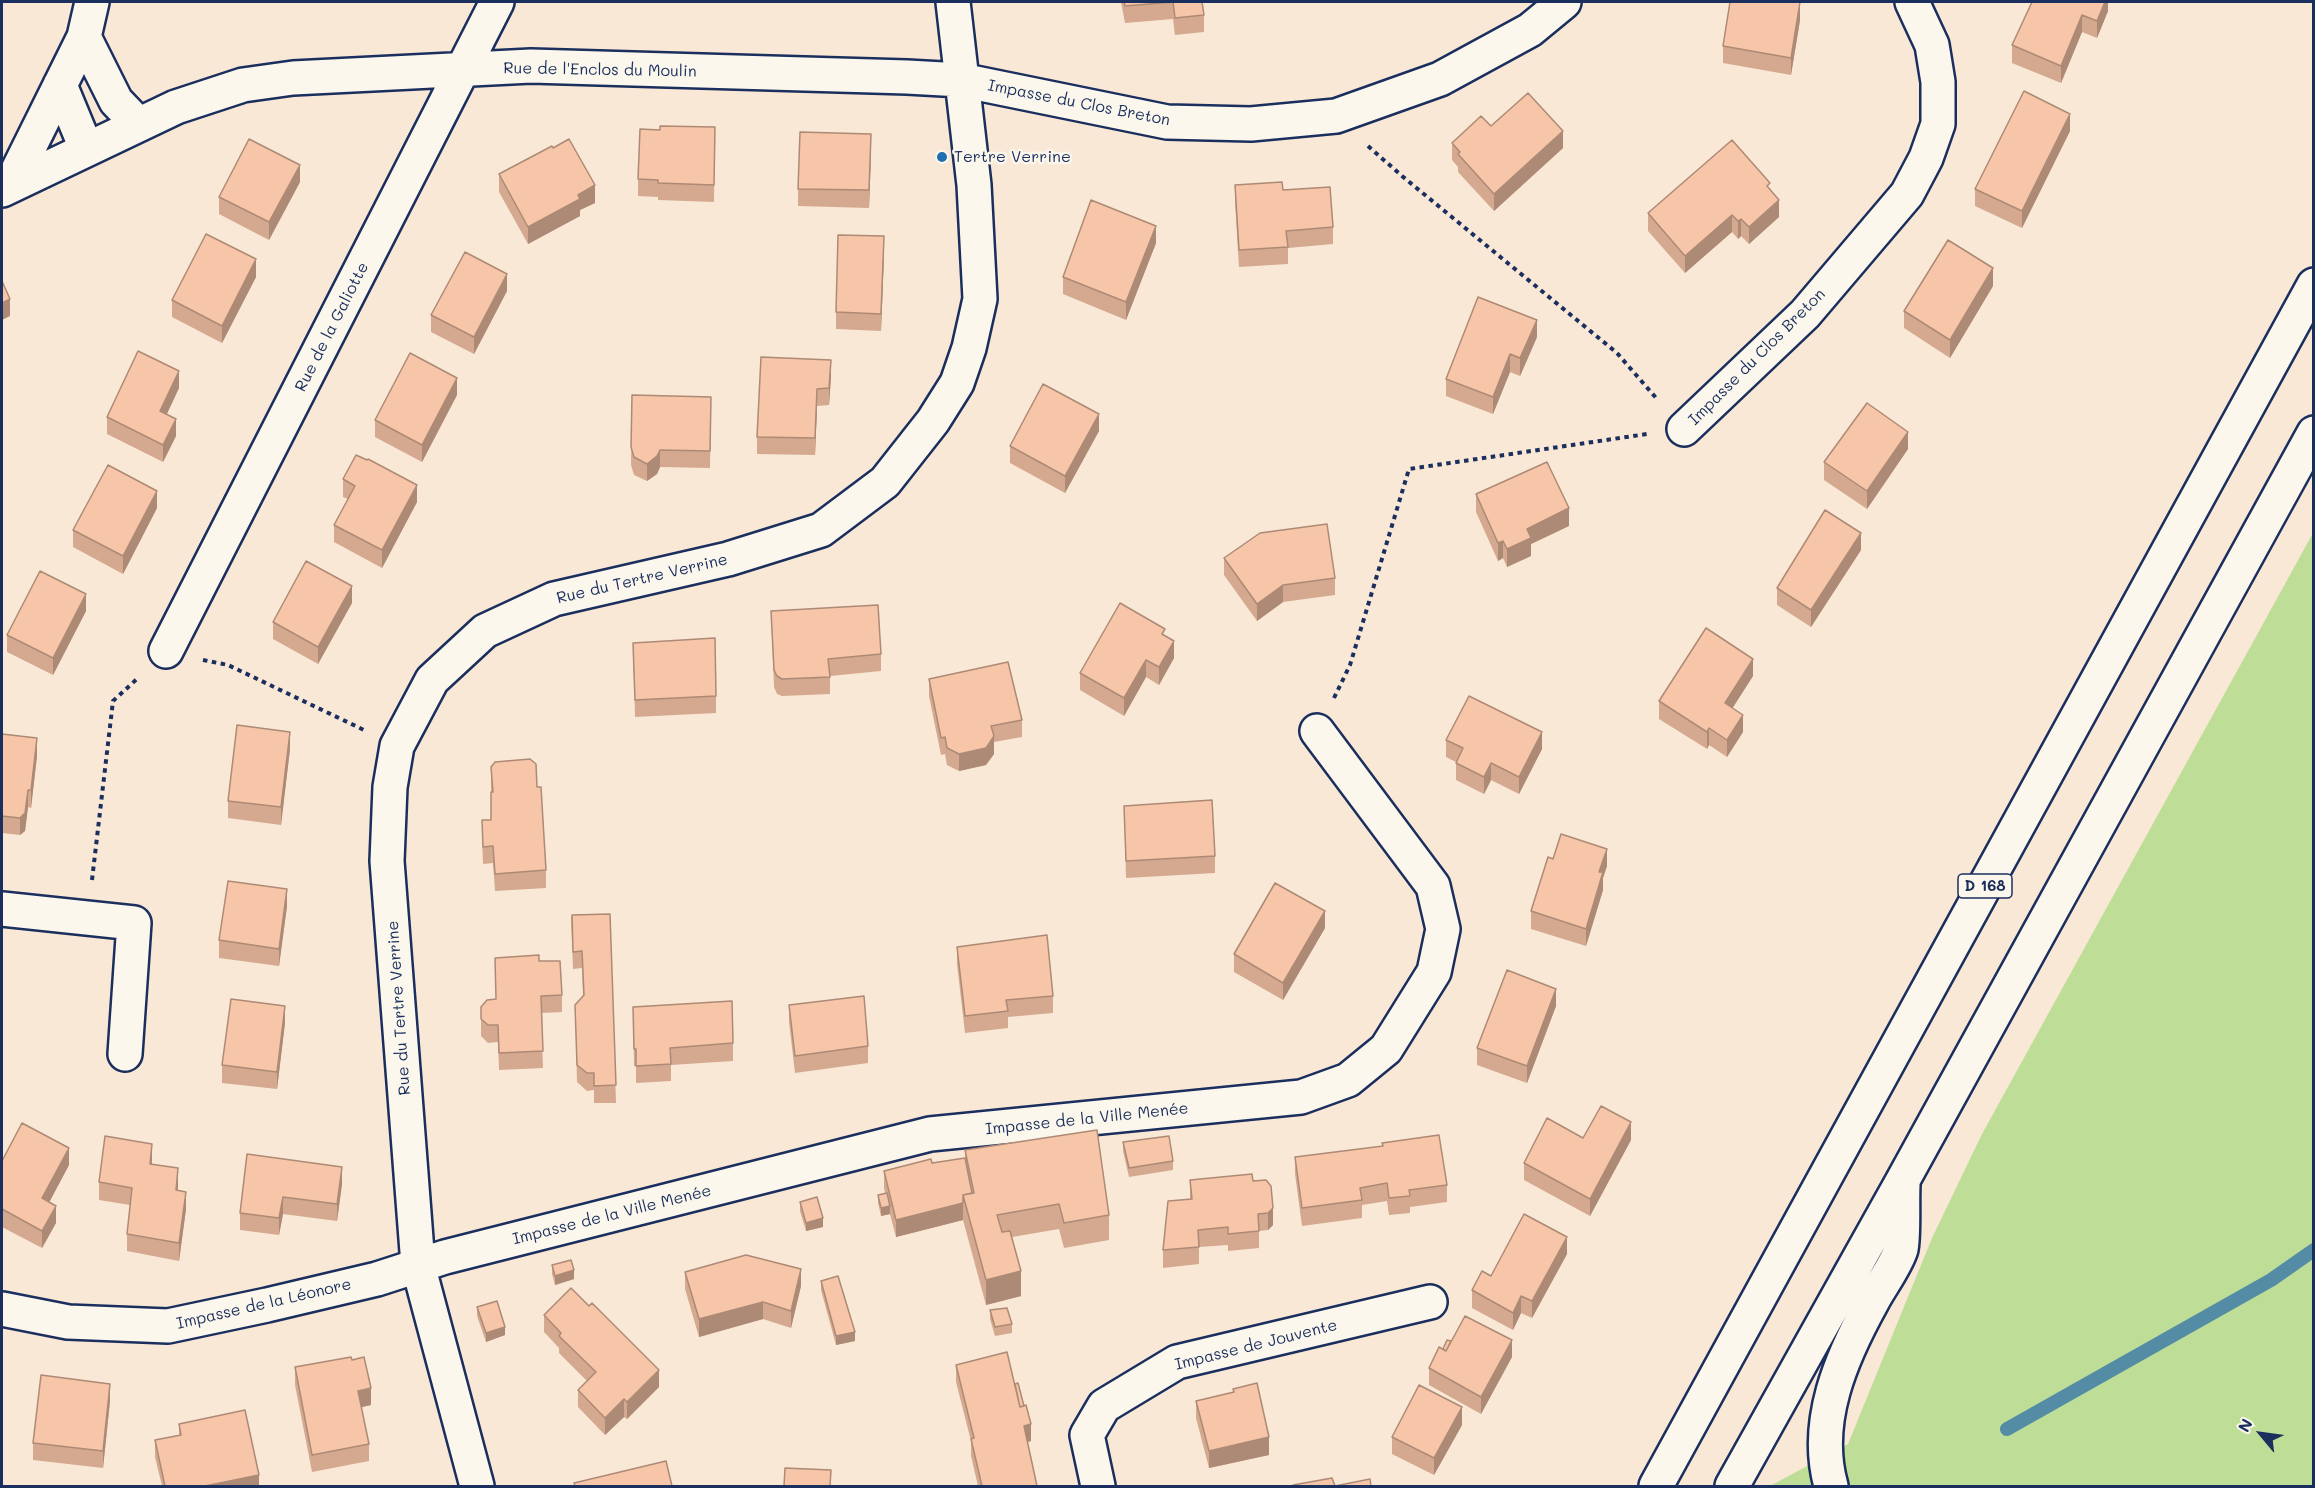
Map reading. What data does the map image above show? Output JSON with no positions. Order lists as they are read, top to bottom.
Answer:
{
  "streets": {
    "street": [
      "Rue de l'Enclos du Moulin",
      "Impasse du Clos Breton",
      "Rue de la Galiotte",
      "Rue du Tertre Verrine",
      "D 168",
      "Impasse de la Ville Menée",
      "Impasse de la Léonore",
      "Impasse de Jouvente"
    ]
  },
  "crossings": [
    ["Rue de l'Enclos du Moulin", "Impasse du Clos Breton"],
    ["Rue de l'Enclos du Moulin", "Rue de la Galiotte"],
    ["Rue de l'Enclos du Moulin", "Rue du Tertre Verrine"],
    ["Impasse du Clos Breton", "Rue du Tertre Verrine"],
    ["Rue du Tertre Verrine", "Impasse de la Ville Menée"],
    ["Rue du Tertre Verrine", "Impasse de la Léonore"],
    ["Impasse de la Ville Menée", "Impasse de la Léonore"]
  ],
  "places": ["Tertre Verrine"],
  "north": "top left"
}
